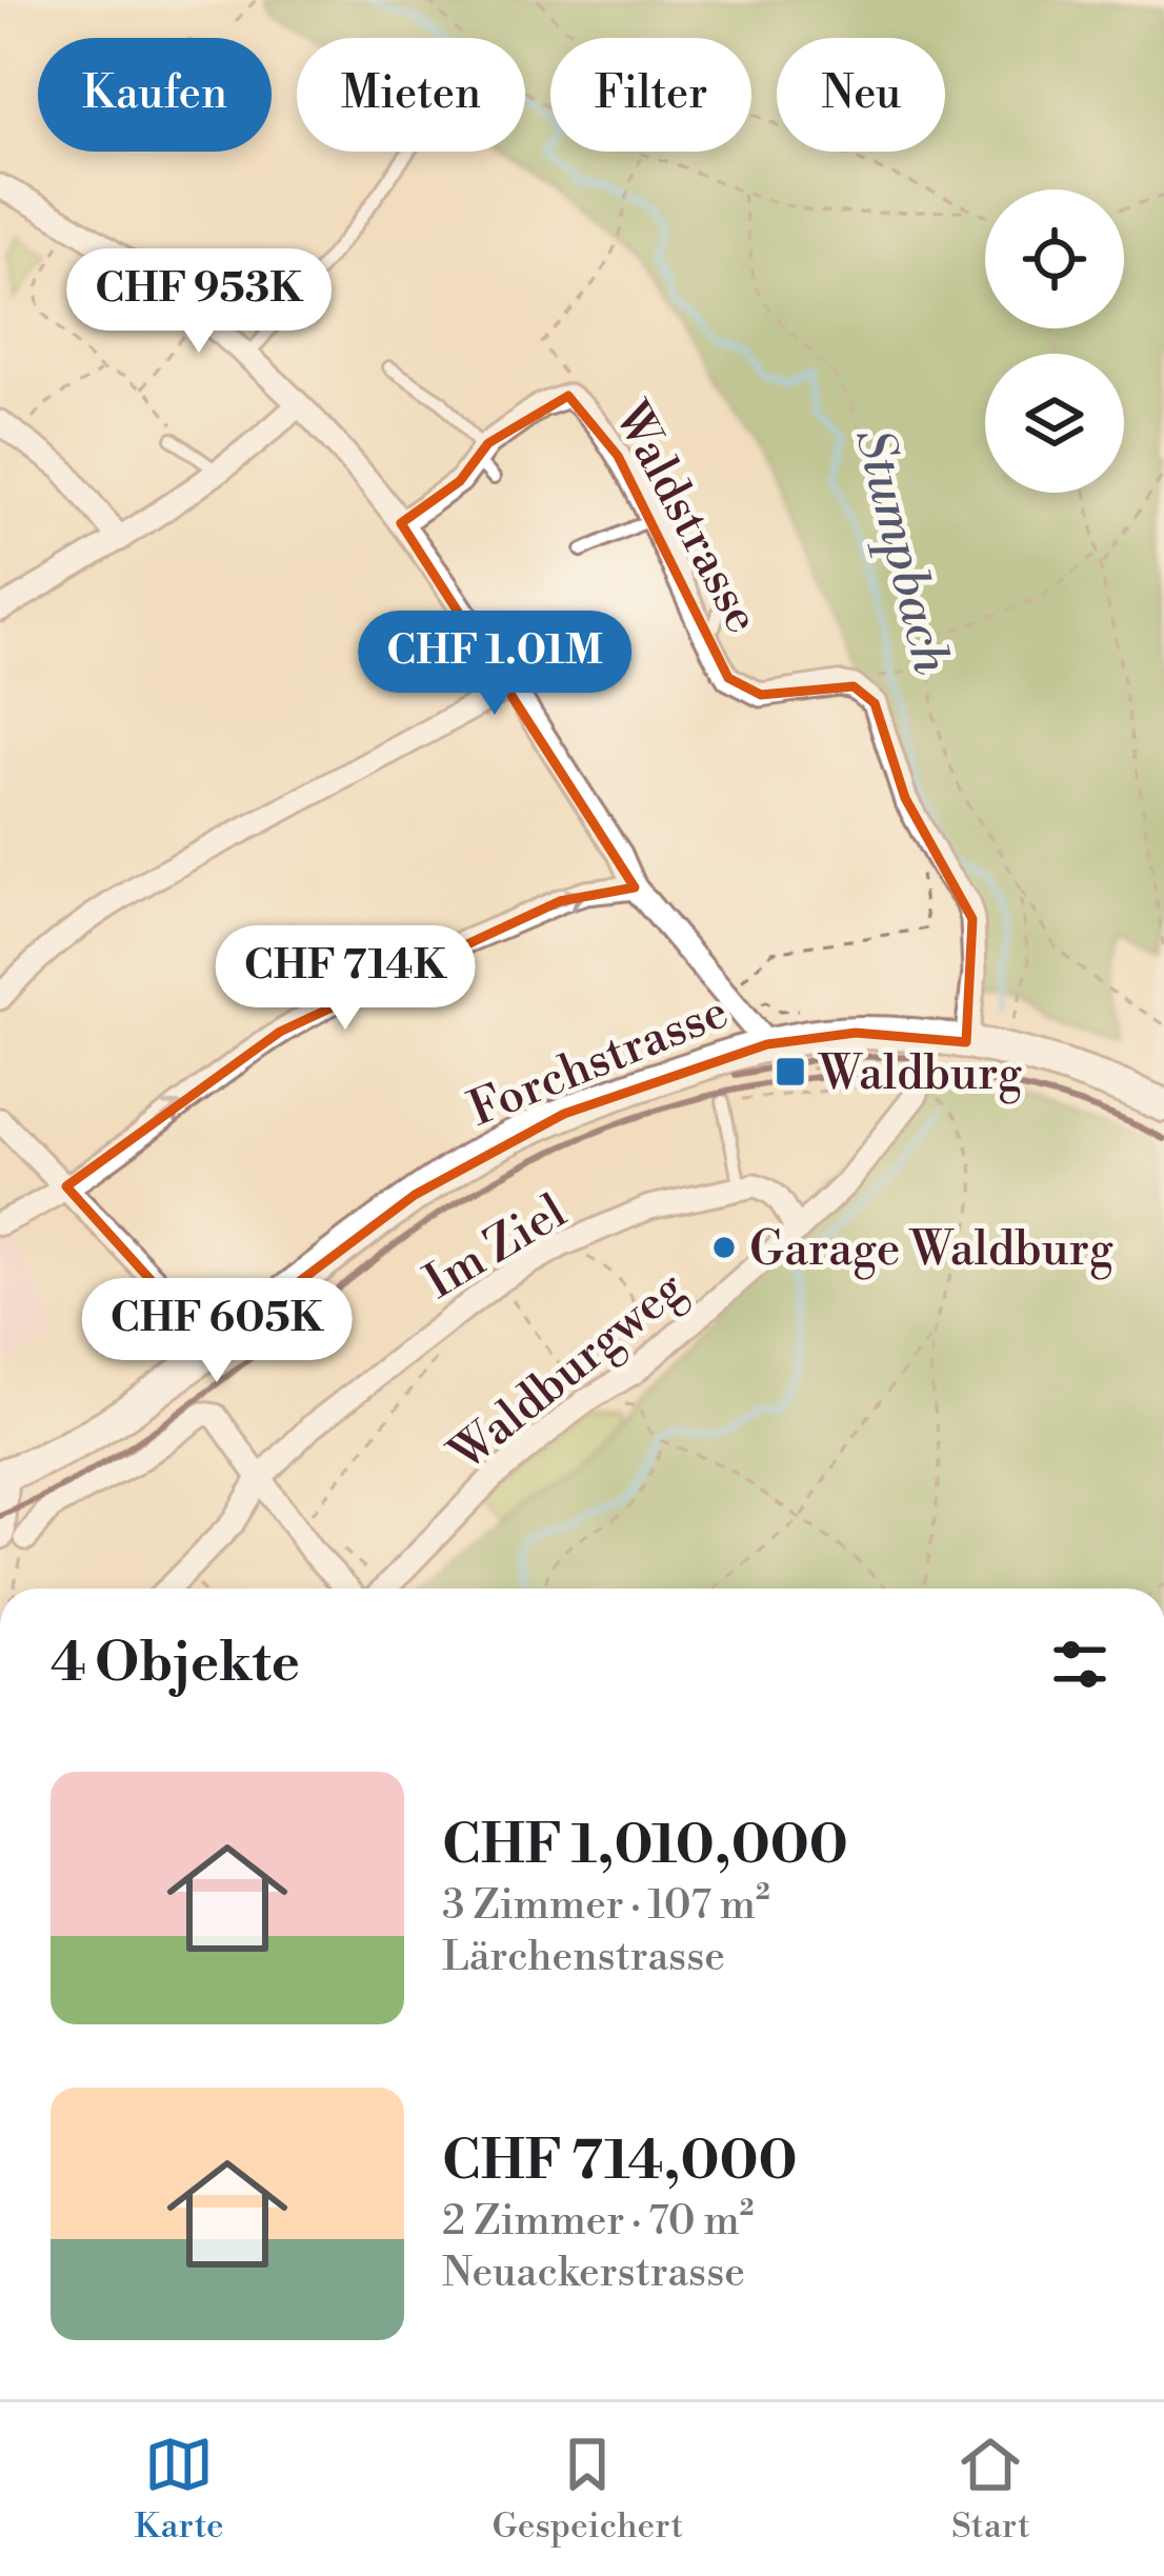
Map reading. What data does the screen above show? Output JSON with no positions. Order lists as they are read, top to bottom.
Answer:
{
  "streets": {
    "main road": ["Forchstrasse"],
    "street": ["Waldstrasse", "Im Ziel", "Waldburgweg"]
  },
  "crossings": [
    ["Waldstrasse", "Forchstrasse"]
  ],
  "water": ["Stumpbach"],
  "places": {
    "transit": ["Waldburg"],
    "other": ["Garage Waldburg"]
  },
  "page": {
    "chip": [
      "Kaufen",
      "Mieten",
      "Filter",
      "Neu"
    ],
    "price": [
      "CHF 953K",
      "CHF 1.01M",
      "CHF 714K",
      "CHF 605K"
    ],
    "heading": "4 Objekte",
    "list": [
      {
        "name": "CHF 1,010,000",
        "note": "3 Zimmer · 107 m² · Lärchenstrasse"
      },
      {
        "name": "CHF 714,000",
        "note": "2 Zimmer · 70 m² · Neuackerstrasse"
      }
    ],
    "tabs": ["Karte", "Gespeichert", "Start"]
  }
}
